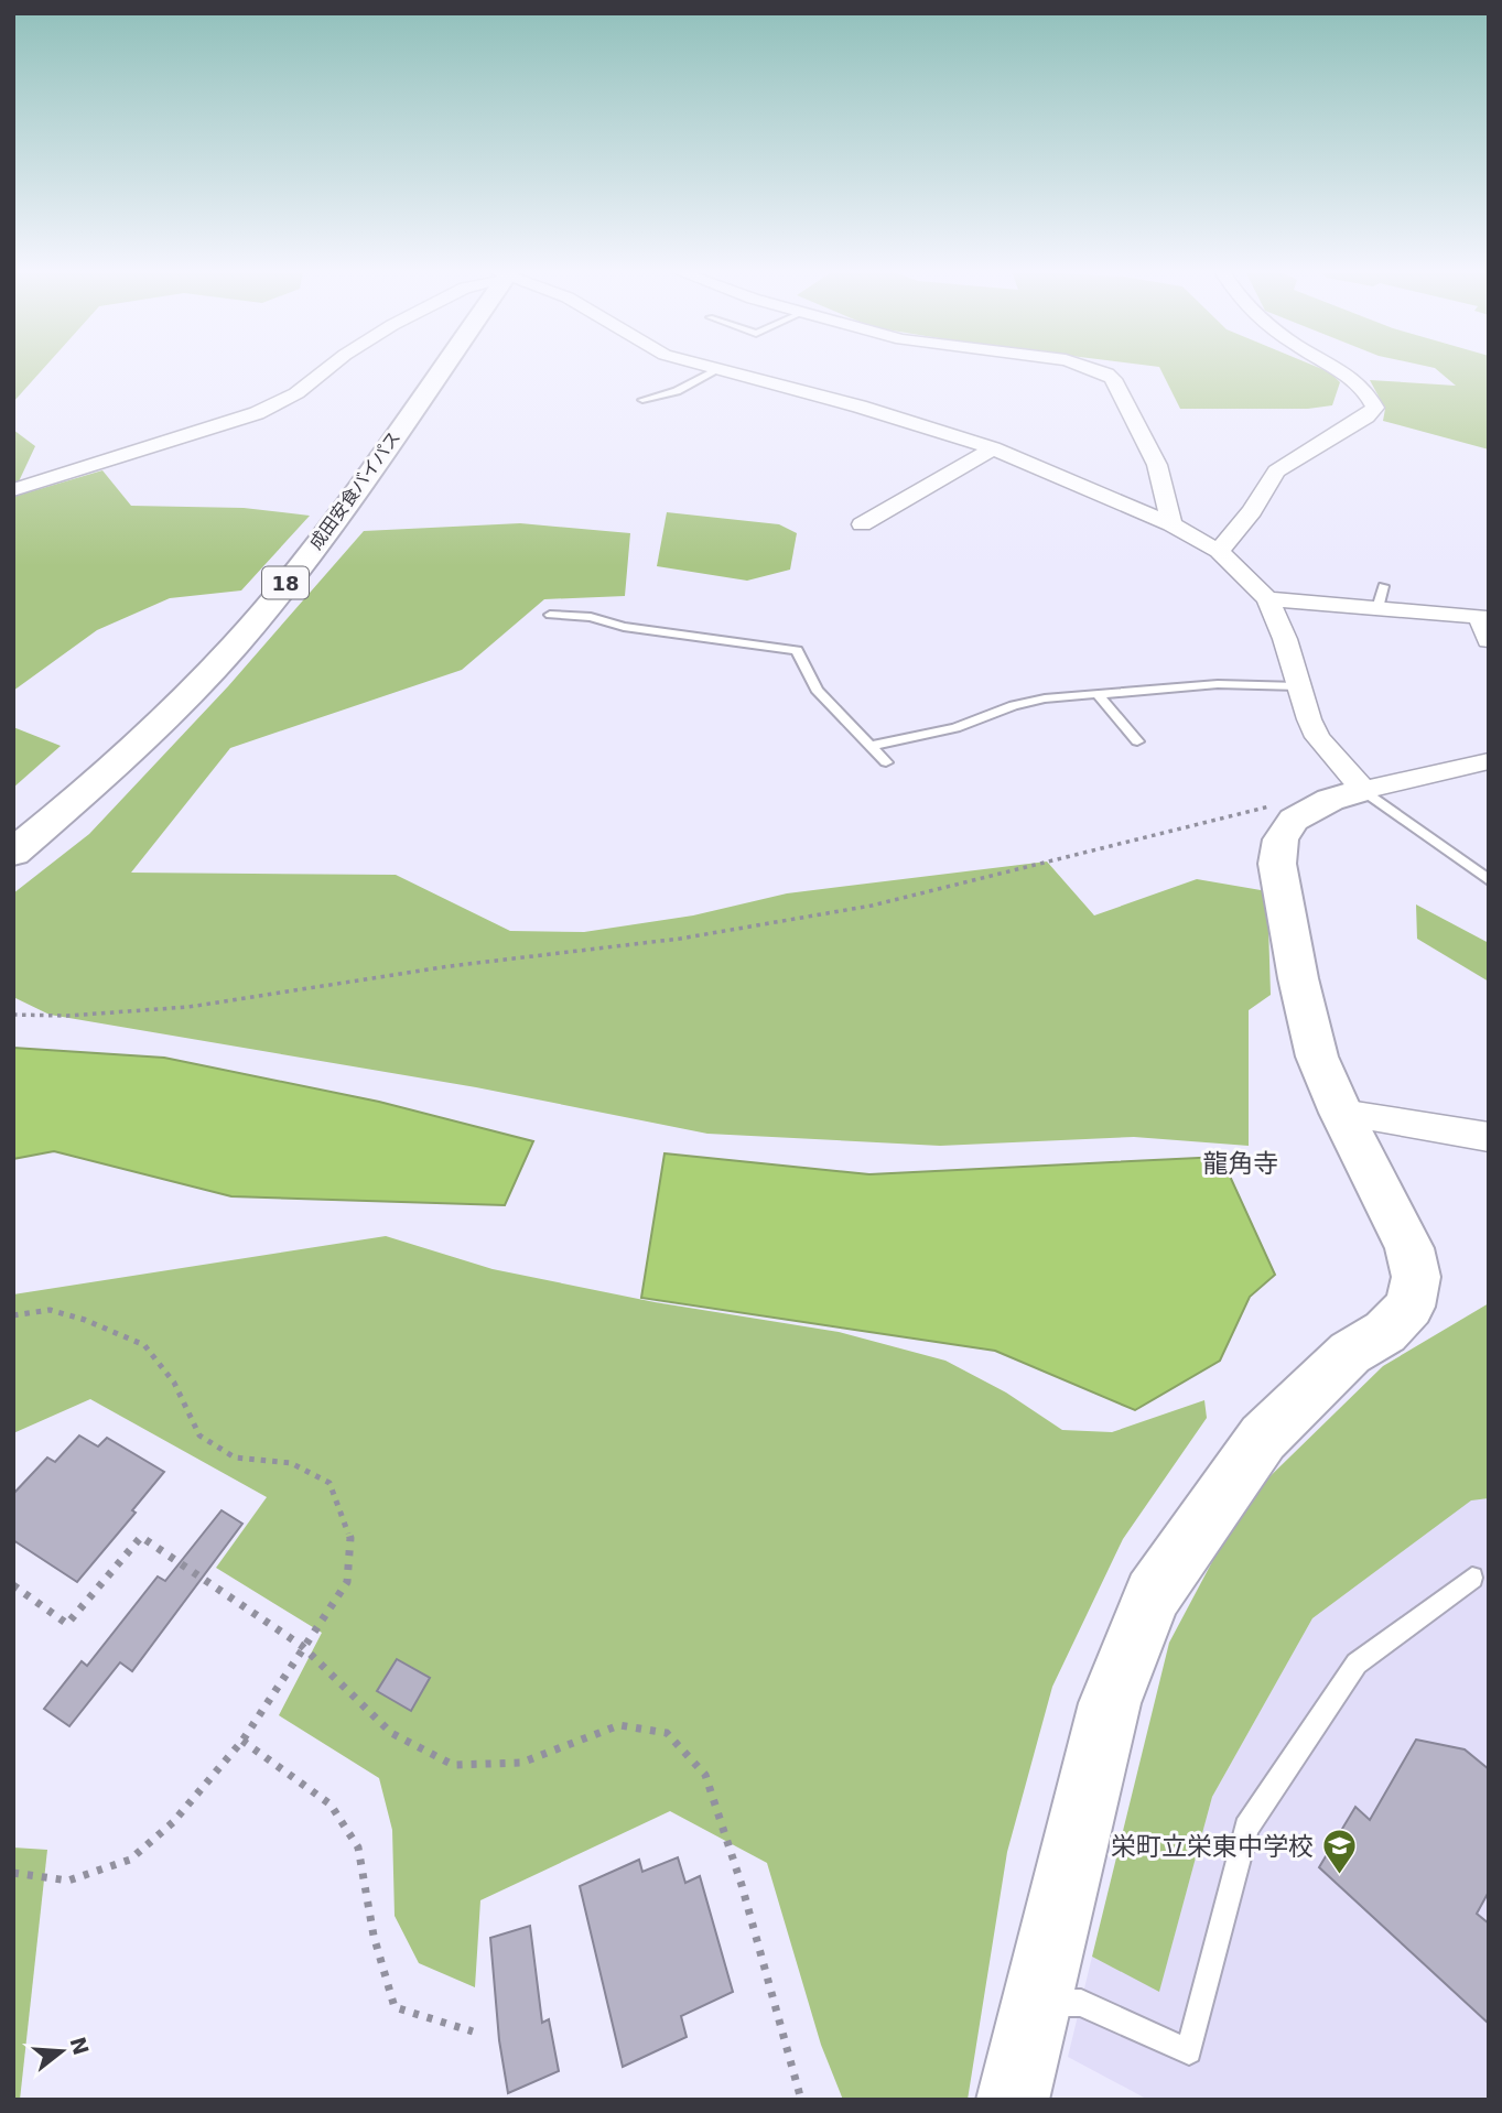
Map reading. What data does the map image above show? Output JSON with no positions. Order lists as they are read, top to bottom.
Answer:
{
  "streets": {
    "main road": ["成田安食バイパス", "18"]
  },
  "districts": ["龍角寺"],
  "places": {
    "school or university": ["栄町立栄東中学校"]
  },
  "north": "right"
}
